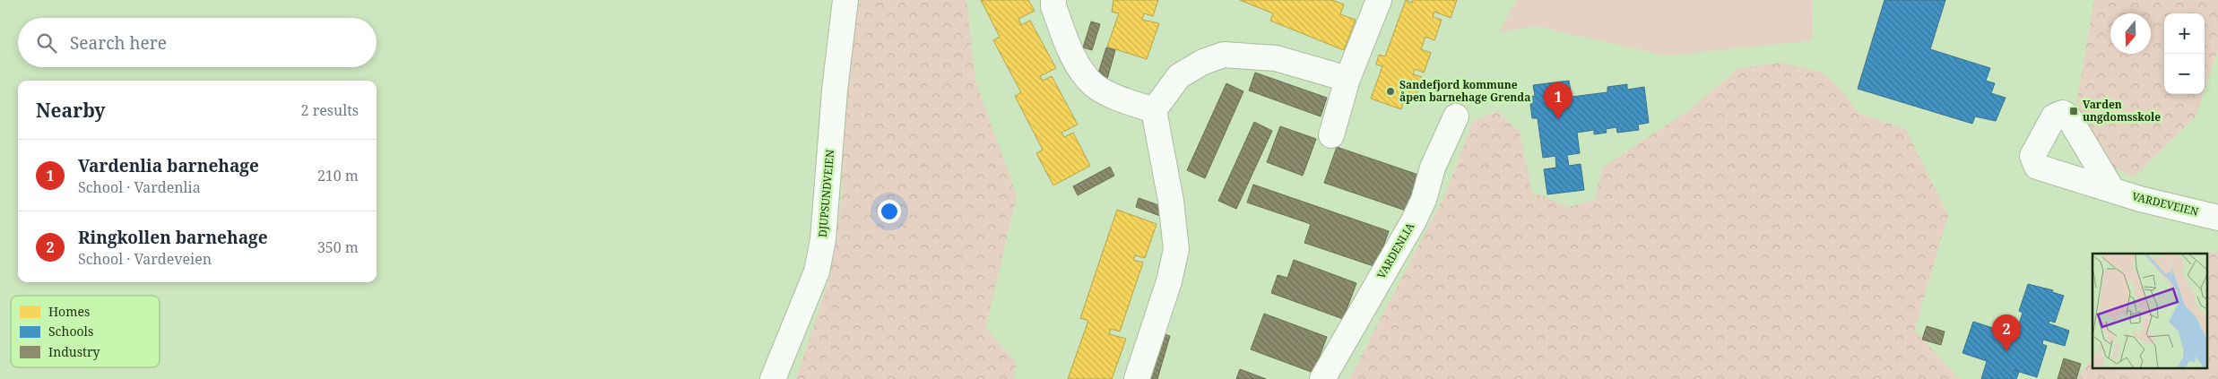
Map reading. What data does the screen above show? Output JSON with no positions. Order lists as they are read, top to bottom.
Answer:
{
  "streets": {
    "street": ["DJUPSUNDVEIEN", "VARDEVEIEN", "VARDENLIA"]
  },
  "places": {
    "other": ["Sandefjord kommune åpen barnehage Grenda"],
    "transit": ["Varden ungdomsskole"]
  },
  "legend": ["Homes", "Schools", "Industry"],
  "north": "bottom",
  "page": {
    "map_buttons": ["+", "−"],
    "search": "Search here",
    "heading": ["Nearby", "2 results"],
    "pins": ["1", "2"],
    "list": [
      {
        "mark": "1",
        "name": "Vardenlia barnehage",
        "note": "School · Vardenlia",
        "value": "210 m"
      },
      {
        "mark": "2",
        "name": "Ringkollen barnehage",
        "note": "School · Vardeveien",
        "value": "350 m"
      }
    ]
  }
}
